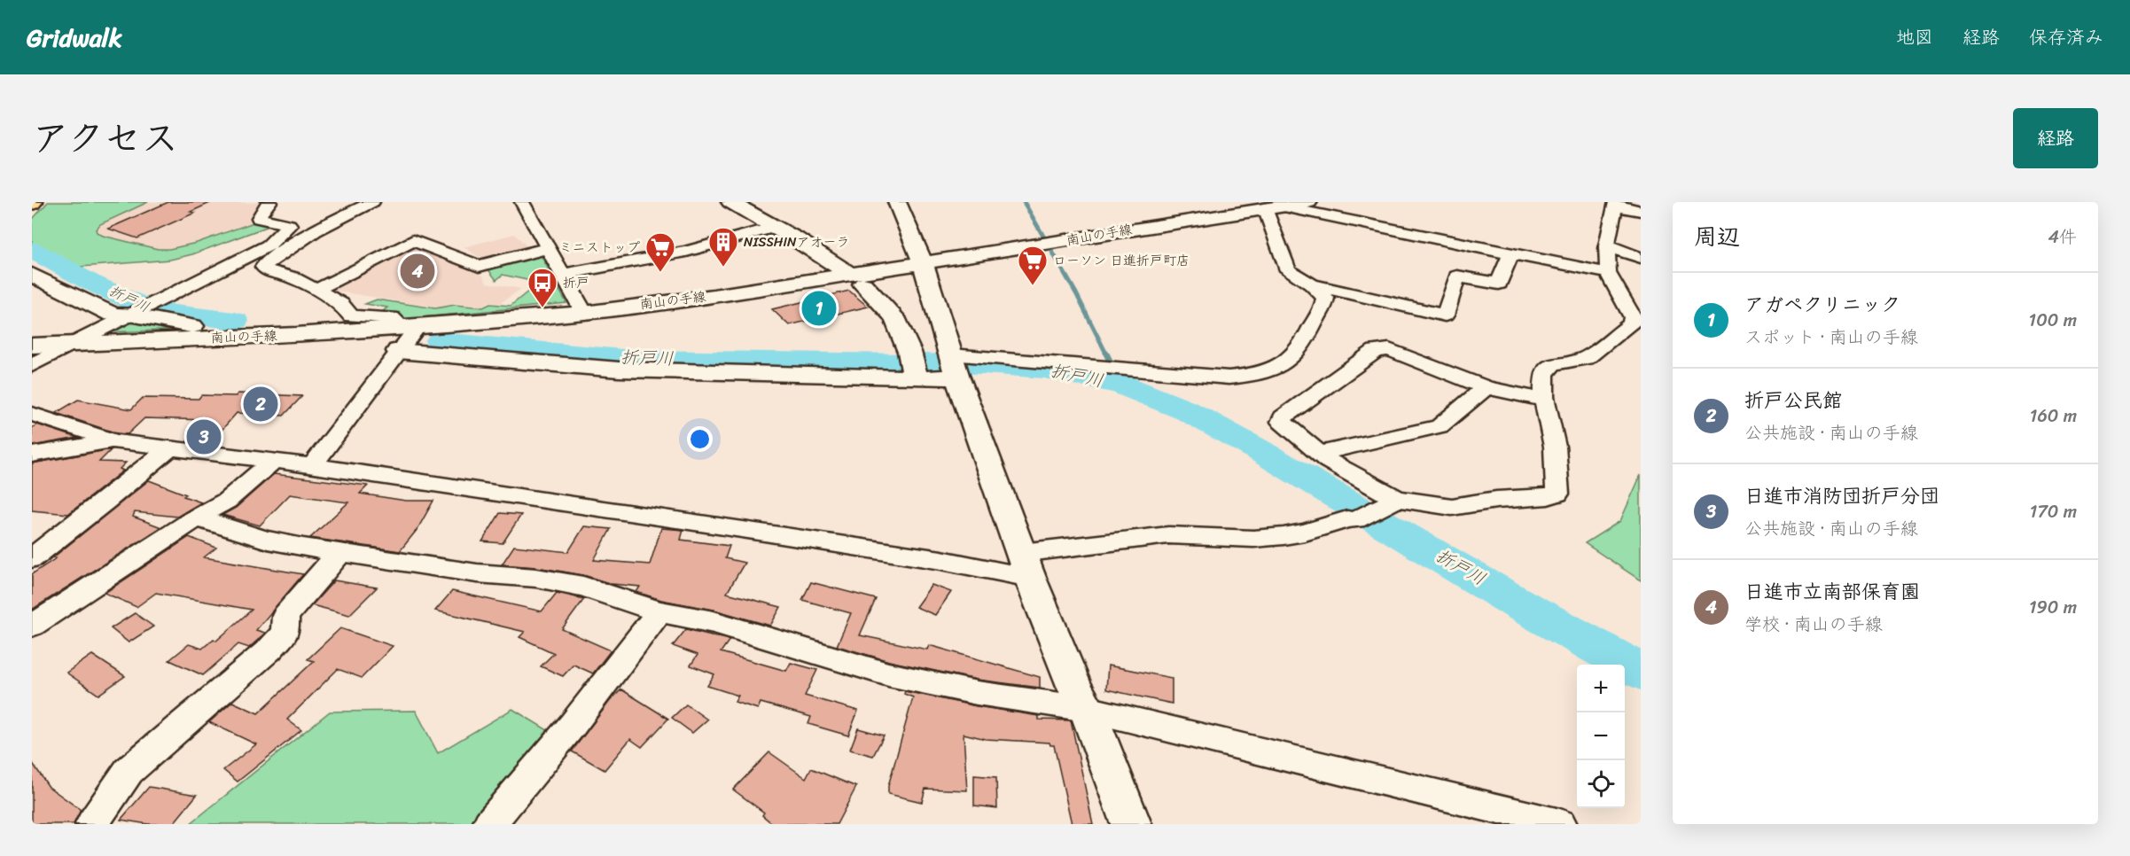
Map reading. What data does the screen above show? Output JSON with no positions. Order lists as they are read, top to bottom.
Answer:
{
  "streets": {
    "street": ["南山の手線"]
  },
  "water": ["折戸川"],
  "places": {
    "building": ["NISSHINアオーラ"],
    "supermarket": ["ミニストップ", "ローソン 日進折戸町店"],
    "bus stop": ["折戸"]
  },
  "page": {
    "header": "Gridwalk",
    "nav": ["地図", "経路", "保存済み"],
    "title": "アクセス",
    "buttons": "経路",
    "heading": ["周辺", "4件"],
    "pins": [
      "4",
      "1",
      "2",
      "3"
    ],
    "list": [
      {
        "mark": "1",
        "name": "アガぺクリニック",
        "note": "スポット · 南山の手線",
        "value": "100 m"
      },
      {
        "mark": "2",
        "name": "折戸公民館",
        "note": "公共施設 · 南山の手線",
        "value": "160 m"
      },
      {
        "mark": "3",
        "name": "日進市消防団折戸分団",
        "note": "公共施設 · 南山の手線",
        "value": "170 m"
      },
      {
        "mark": "4",
        "name": "日進市立南部保育園",
        "note": "学校 · 南山の手線",
        "value": "190 m"
      }
    ],
    "map_buttons": ["+", "−"]
  }
}
